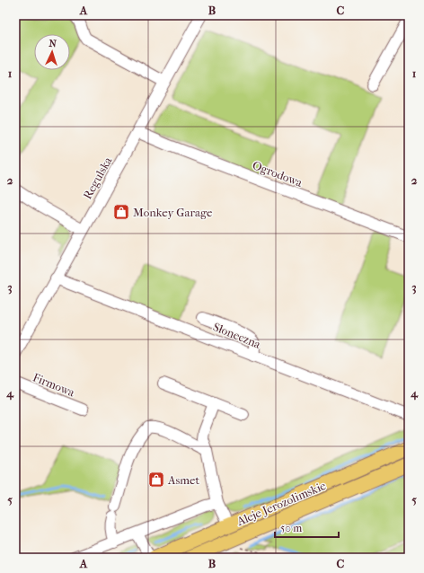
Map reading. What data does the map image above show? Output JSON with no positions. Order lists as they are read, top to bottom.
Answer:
{
  "streets": {
    "main road": ["Aleje Jerozolimskie"],
    "street": [
      "Ogrodowa",
      "Regulska",
      "Słoneczna",
      "Firmowa"
    ]
  },
  "crossings": [
    ["Ogrodowa", "Regulska"],
    ["Regulska", "Słoneczna"]
  ],
  "places": {
    "shop": ["Monkey Garage", "Asmet"]
  },
  "scale_bar": "50 m",
  "north": "top",
  "grid": {
    "columns": ["A", "B", "C"],
    "rows": [
      "1",
      "2",
      "3",
      "4",
      "5"
    ]
  }
}
